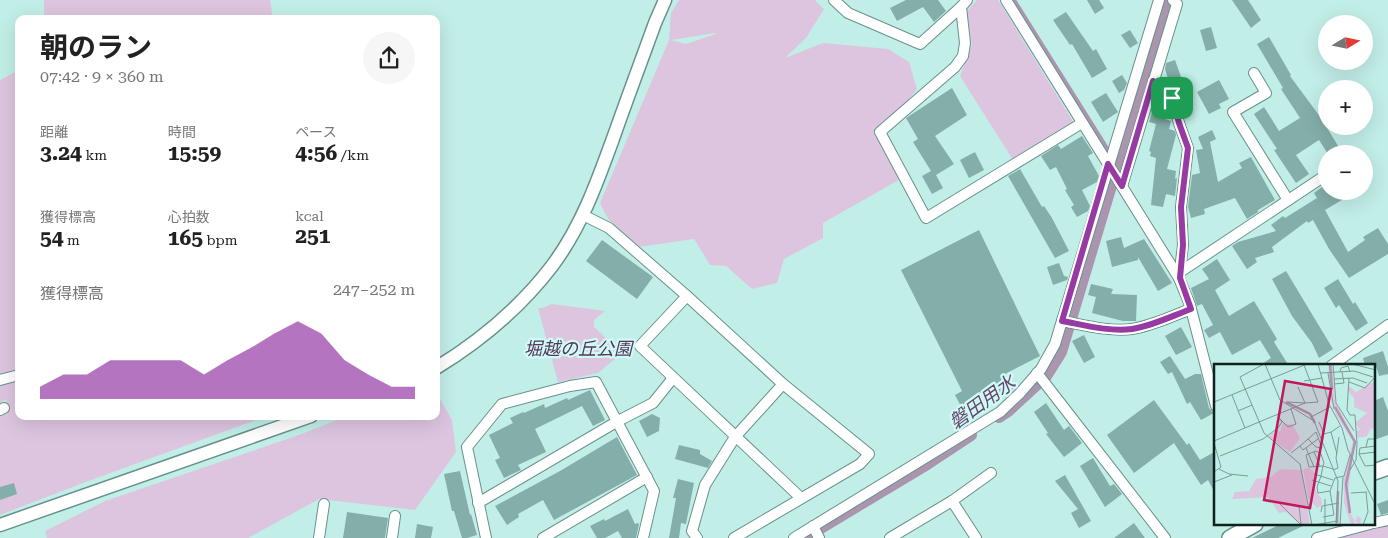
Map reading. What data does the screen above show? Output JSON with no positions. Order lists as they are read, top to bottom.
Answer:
{
  "water": ["磐田用水"],
  "parks": ["堀越の丘公園"],
  "north": "right",
  "page": {
    "map_buttons": ["+", "−"],
    "heading": ["朝のラン", "07:42 · 9 × 360 m"],
    "stats": [
      ["距離", "3.24 km"],
      ["時間", "15:59"],
      ["ペース", "4:56 /km"],
      ["獲得標高", "54 m"],
      ["心拍数", "165 bpm"],
      ["kcal", "251"]
    ],
    "chart": ["獲得標高", "247–252 m"]
  }
}
